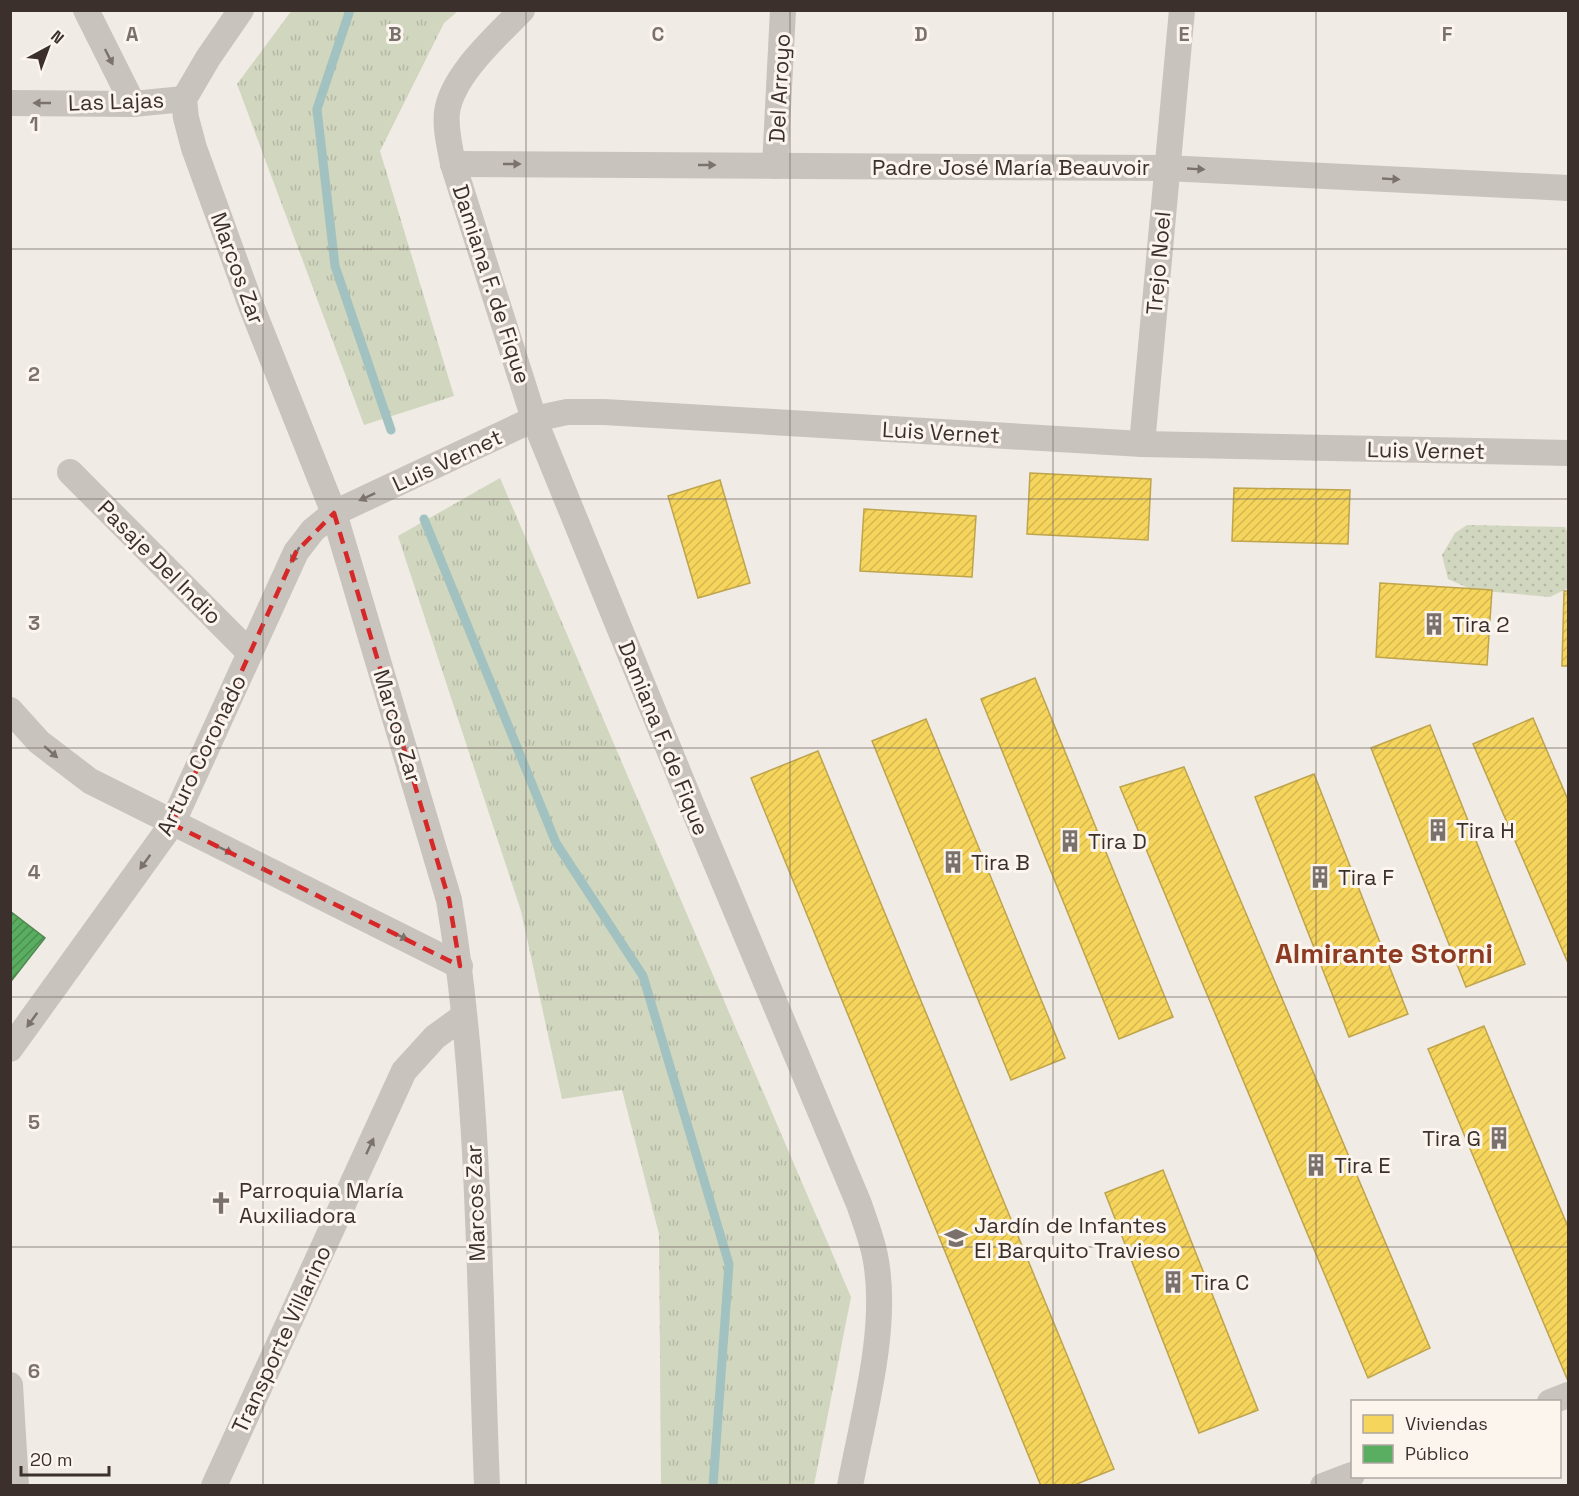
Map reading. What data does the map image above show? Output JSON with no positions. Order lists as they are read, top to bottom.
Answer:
{
  "streets": {
    "street": [
      "Del Arroyo",
      "Las Lajas",
      "Padre José María Beauvoir",
      "Trejo Noel",
      "Marcos Zar",
      "Damiana F. de Fique",
      "Luis Vernet",
      "Pasaje Del Indio",
      "Arturo Coronado",
      "Transporte Villarino"
    ]
  },
  "crossings": [
    ["Del Arroyo", "Padre José María Beauvoir"],
    ["Las Lajas", "Marcos Zar"],
    ["Padre José María Beauvoir", "Trejo Noel"],
    ["Padre José María Beauvoir", "Damiana F. de Fique"],
    ["Trejo Noel", "Luis Vernet"],
    ["Marcos Zar", "Luis Vernet"],
    ["Marcos Zar", "Arturo Coronado"],
    ["Marcos Zar", "Transporte Villarino"],
    ["Damiana F. de Fique", "Luis Vernet"],
    ["Luis Vernet", "Arturo Coronado"],
    ["Pasaje Del Indio", "Arturo Coronado"]
  ],
  "one_way": [
    "Las Lajas",
    "Padre José María Beauvoir",
    "Arturo Coronado",
    "Transporte Villarino"
  ],
  "districts": ["Almirante Storni"],
  "places": {
    "building": [
      "Tira 2",
      "Tira H",
      "Tira D",
      "Tira B",
      "Tira F",
      "Tira G",
      "Tira E",
      "Tira C"
    ],
    "church": ["Parroquia María Auxiliadora"],
    "school or university": ["Jardín de Infantes El Barquito Travieso"]
  },
  "legend": ["Viviendas", "Público"],
  "scale_bar": "20 m",
  "north": "top right",
  "grid": {
    "columns": [
      "A",
      "B",
      "C",
      "D",
      "E",
      "F"
    ],
    "rows": [
      "1",
      "2",
      "3",
      "4",
      "5",
      "6"
    ]
  }
}
